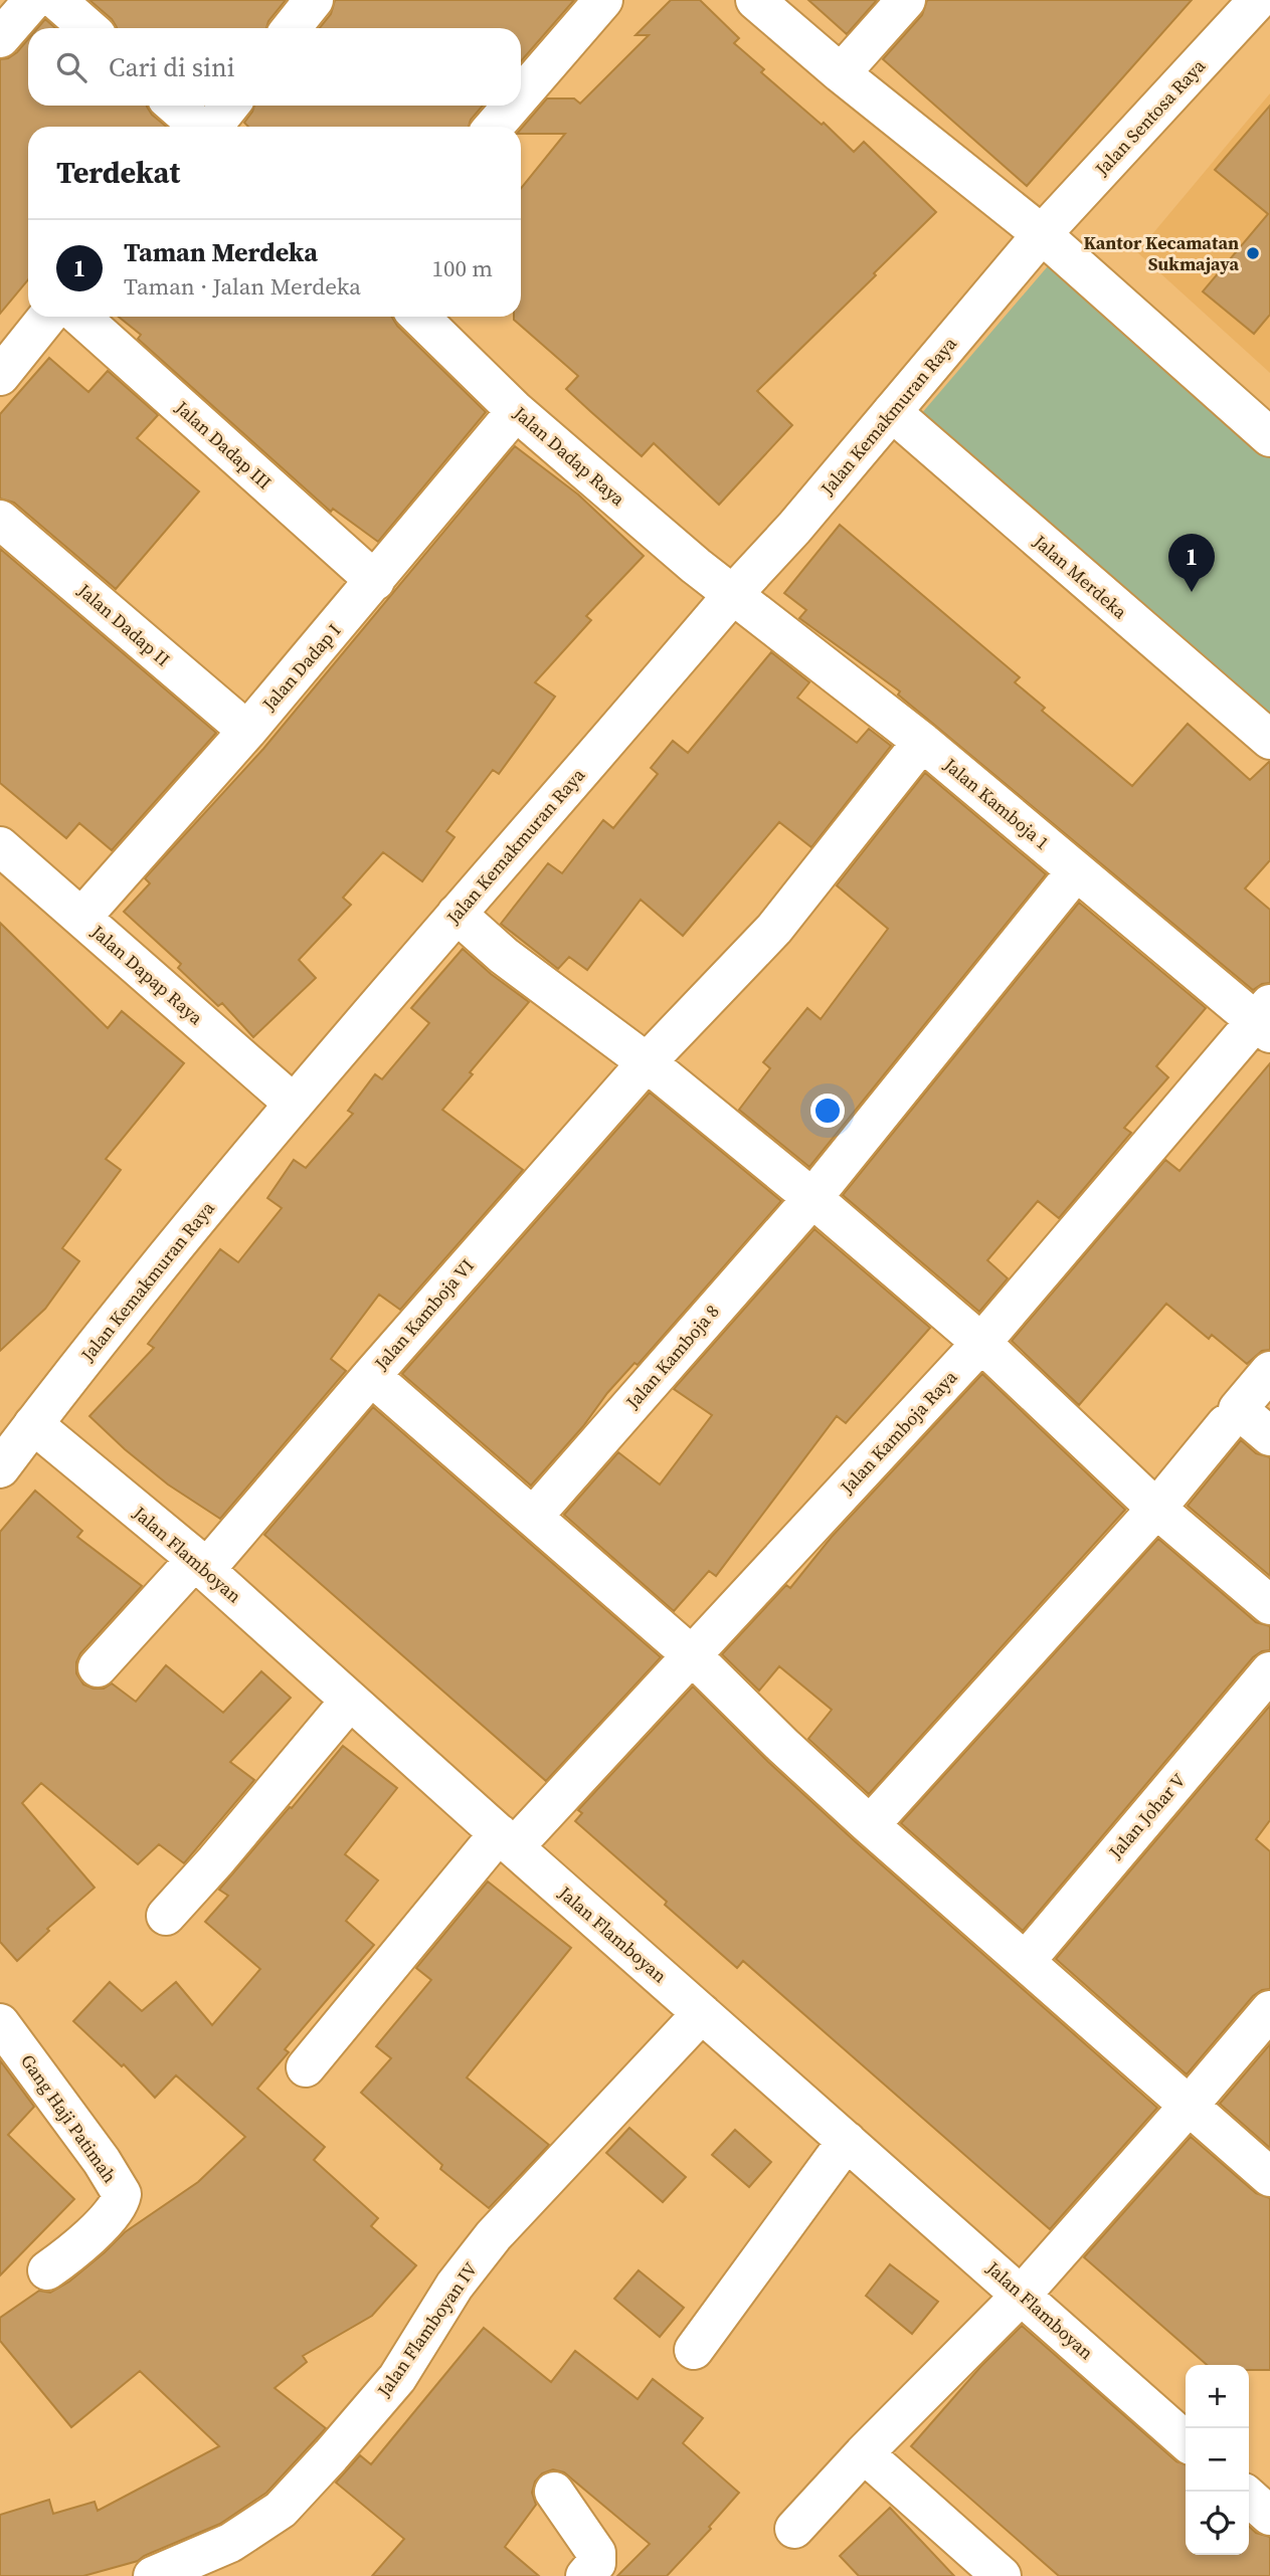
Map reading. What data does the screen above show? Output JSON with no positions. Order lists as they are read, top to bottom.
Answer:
{
  "streets": {
    "street": [
      "Jalan Sentosa Raya",
      "Jalan Kemakmuran Raya",
      "Jalan Dadap III",
      "Jalan Dadap Raya",
      "Jalan Merdeka",
      "Jalan Dadap II",
      "Jalan Dadap I",
      "Jalan Kamboja 1",
      "Jalan Dapap Raya",
      "Jalan Kamboja VI",
      "Jalan Kamboja 8",
      "Jalan Kamboja Raya",
      "Jalan Flamboyan",
      "Jalan Johar V",
      "Gang Haji Patimah",
      "Jalan Flamboyan IV"
    ]
  },
  "crossings": [
    ["Jalan Sentosa Raya", "Jalan Kemakmuran Raya"],
    ["Jalan Kemakmuran Raya", "Jalan Dadap Raya"],
    ["Jalan Kemakmuran Raya", "Jalan Merdeka"],
    ["Jalan Kemakmuran Raya", "Jalan Kamboja 1"],
    ["Jalan Kemakmuran Raya", "Jalan Dapap Raya"],
    ["Jalan Kemakmuran Raya", "Jalan Flamboyan"],
    ["Jalan Dadap III", "Jalan Dadap I"],
    ["Jalan Dadap Raya", "Jalan Dadap I"],
    ["Jalan Dadap Raya", "Jalan Kamboja 1"],
    ["Jalan Dadap II", "Jalan Dadap I"],
    ["Jalan Dadap I", "Jalan Dapap Raya"],
    ["Jalan Kamboja 1", "Jalan Kamboja VI"],
    ["Jalan Kamboja 1", "Jalan Kamboja 8"],
    ["Jalan Kamboja 1", "Jalan Kamboja Raya"],
    ["Jalan Kamboja VI", "Jalan Flamboyan"],
    ["Jalan Kamboja Raya", "Jalan Flamboyan"],
    ["Jalan Flamboyan", "Jalan Flamboyan IV"]
  ],
  "places": ["Kantor Kecamatan Sukmajaya"],
  "page": {
    "search": "Cari di sini",
    "heading": "Terdekat",
    "list": [
      {
        "mark": "1",
        "name": "Taman Merdeka",
        "note": "Taman · Jalan Merdeka",
        "value": "100 m"
      }
    ],
    "pins": "1",
    "map_buttons": ["+", "−"]
  }
}
